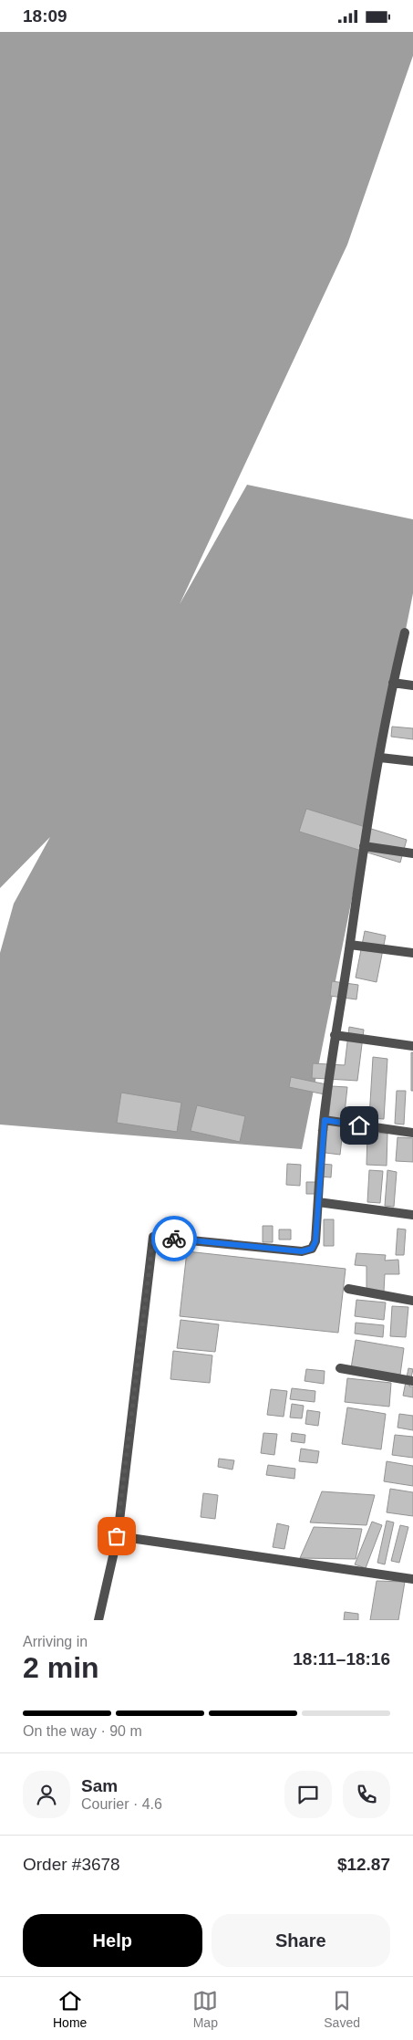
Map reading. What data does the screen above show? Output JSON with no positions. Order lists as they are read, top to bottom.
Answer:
{
  "page": {
    "status": "18:09",
    "heading": ["2 min", "Arriving in", "18:11–18:16"],
    "panel": [
      "Sam",
      "Courier · 4.6",
      "Order #3678",
      "$12.87"
    ],
    "bar": "On the way · 90 m",
    "buttons": ["Help", "Share"],
    "tabs": ["Home", "Map", "Saved"]
  }
}
